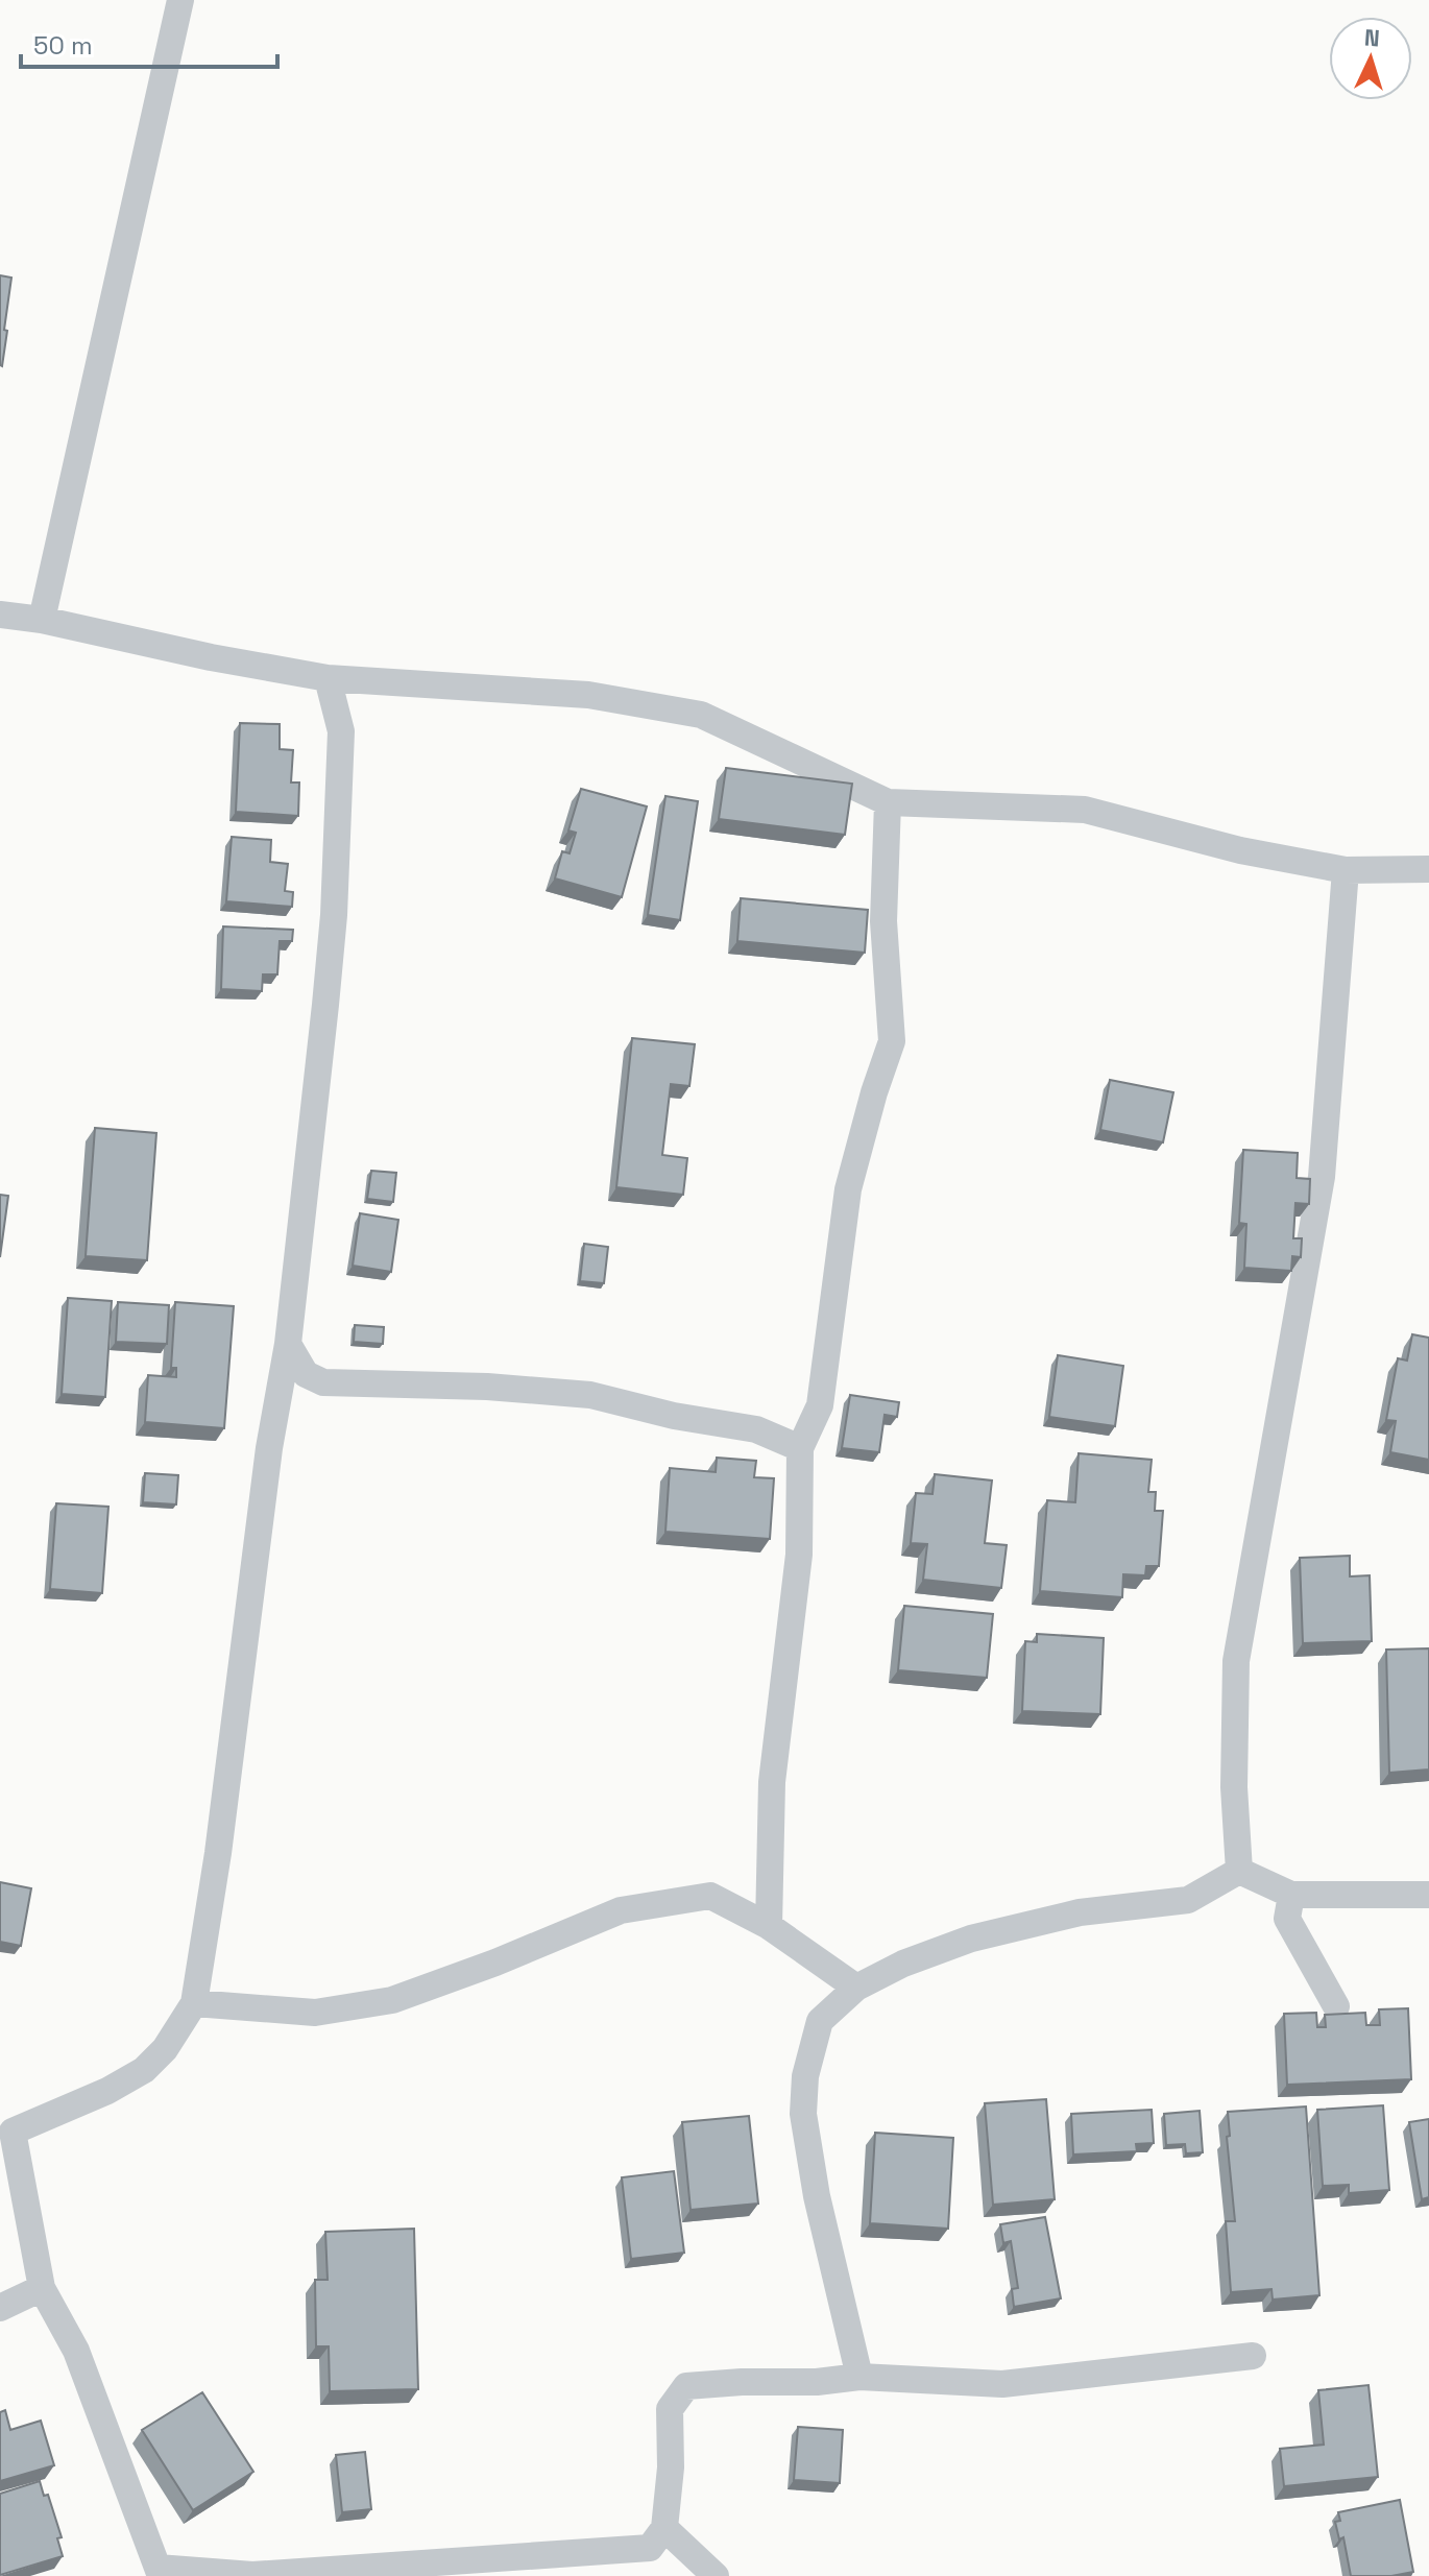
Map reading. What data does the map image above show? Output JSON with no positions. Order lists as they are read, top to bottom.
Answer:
{
  "scale_bar": "50 m",
  "north": "top"
}
